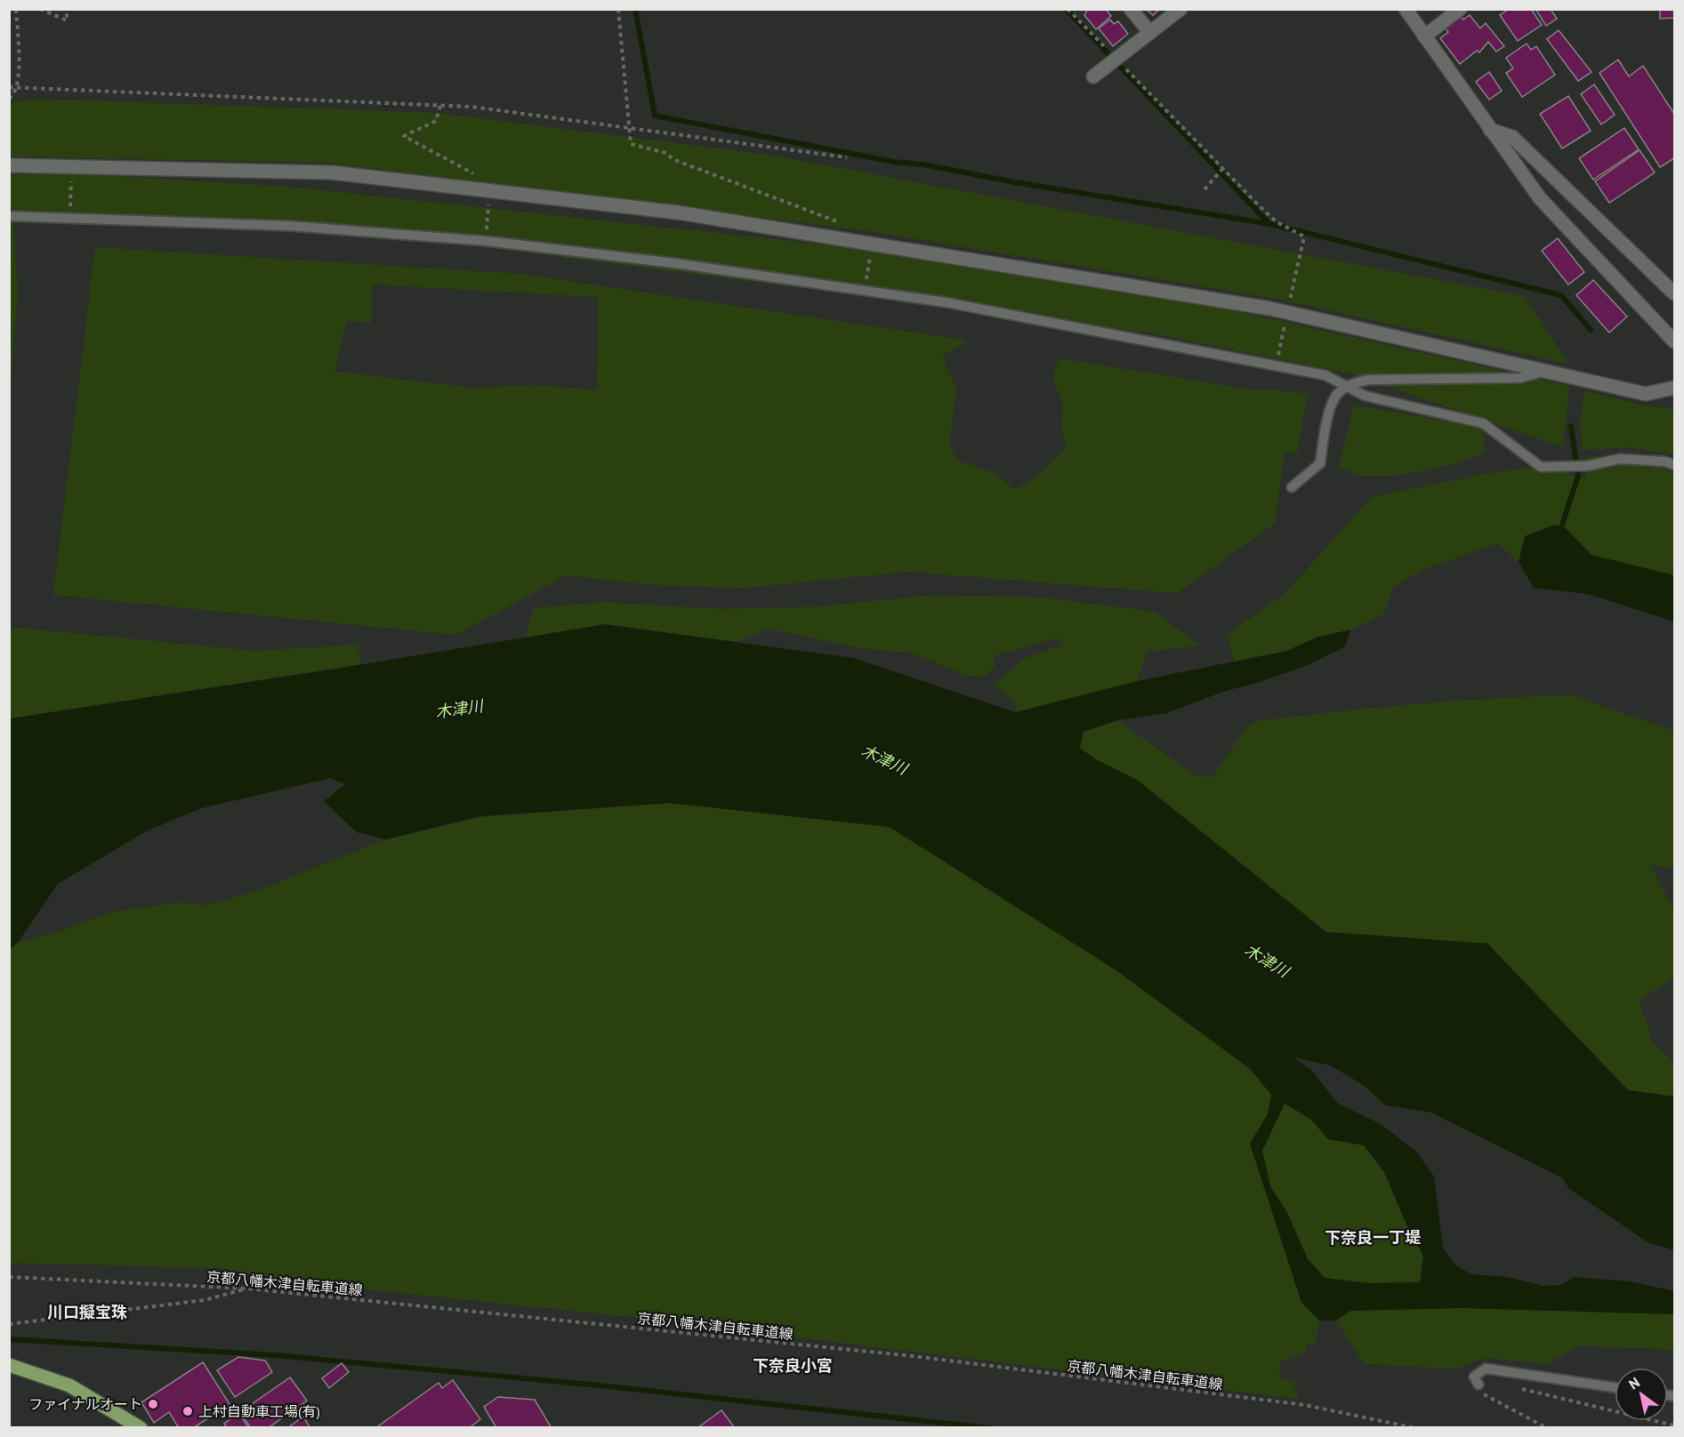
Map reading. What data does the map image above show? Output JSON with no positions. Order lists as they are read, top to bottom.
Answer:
{
  "streets": {
    "path": ["京都八幡木津自転車道線"]
  },
  "districts": ["下奈良一丁堤", "川口擬宝珠", "下奈良小宮"],
  "water": ["木津川"],
  "places": ["ファイナルオート", "上村自動車工場(有)"],
  "north": "top left"
}
